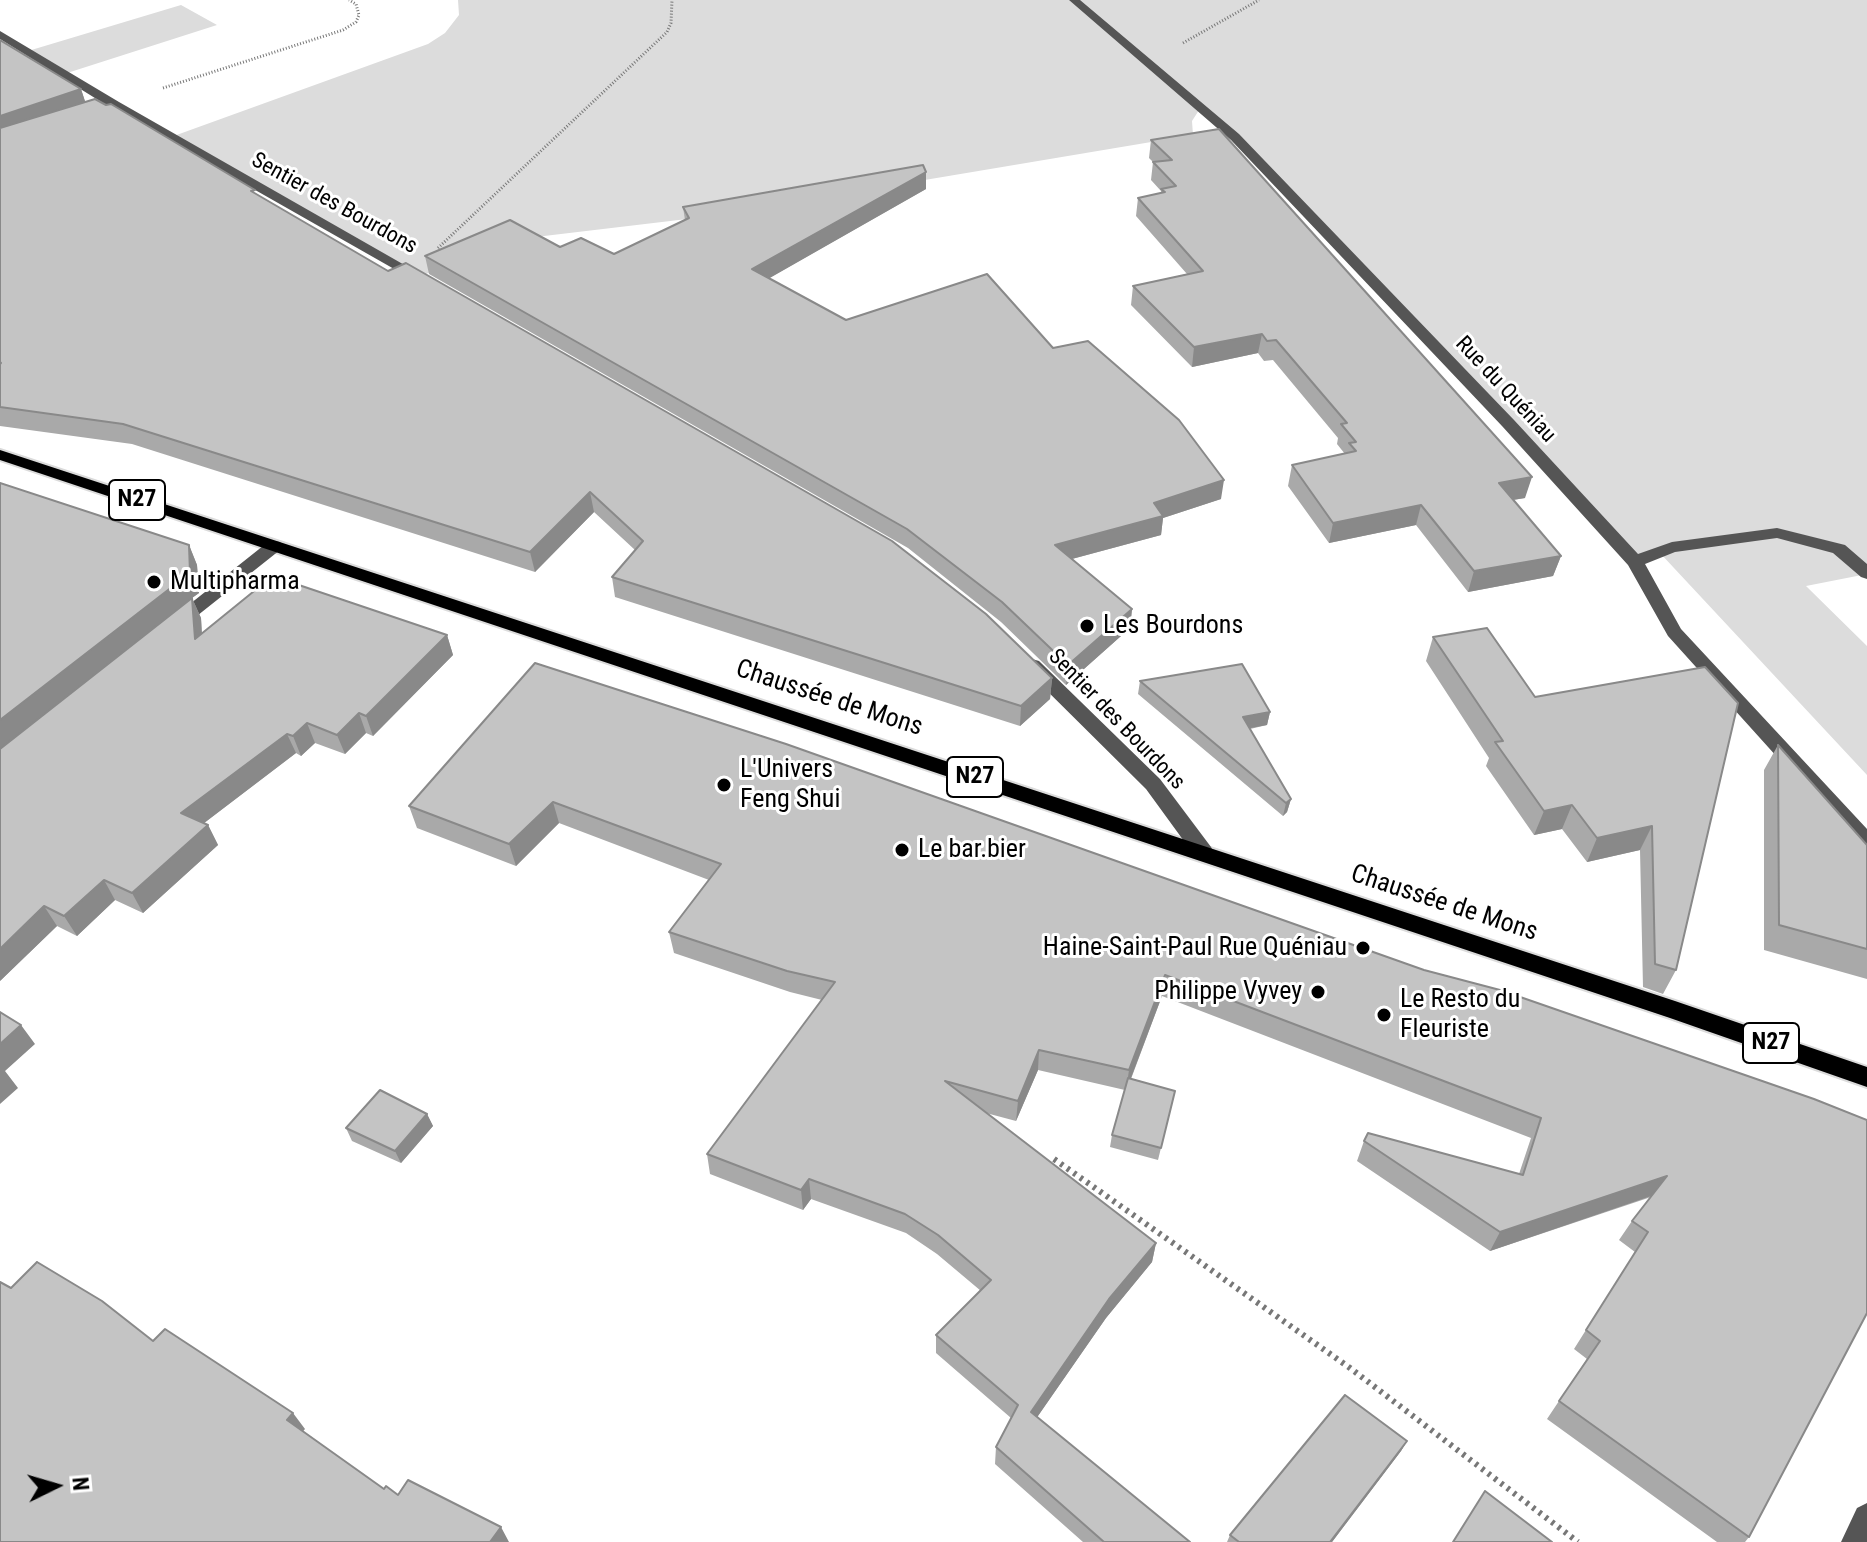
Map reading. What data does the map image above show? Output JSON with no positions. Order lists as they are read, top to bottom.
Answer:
{
  "streets": {
    "main road": ["N27", "Chaussée de Mons"],
    "street": ["Sentier des Bourdons", "Rue du Quéniau"]
  },
  "crossings": [
    ["Sentier des Bourdons", "Chaussée de Mons"]
  ],
  "places": [
    "Multipharma",
    "Les Bourdons",
    "L'Univers Feng Shui",
    "Le bar.bier",
    "Haine-Saint-Paul Rue Quéniau",
    "Philippe Vyvey",
    "Le Resto du Fleuriste"
  ],
  "north": "right"
}
